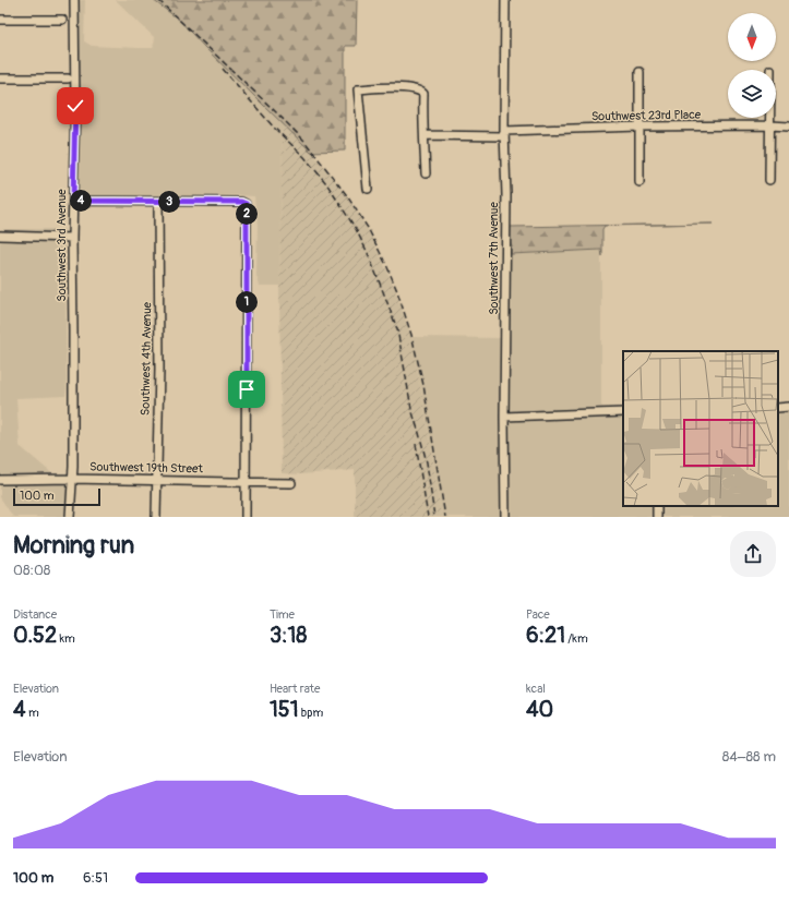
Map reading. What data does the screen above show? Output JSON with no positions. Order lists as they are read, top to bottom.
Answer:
{
  "streets": {
    "street": [
      "Southwest 23rd Place",
      "Southwest 3rd Avenue",
      "Southwest 7th Avenue",
      "Southwest 4th Avenue",
      "Southwest 19th Street"
    ]
  },
  "crossings": [
    ["Southwest 23rd Place", "Southwest 7th Avenue"],
    ["Southwest 3rd Avenue", "Southwest 19th Street"],
    ["Southwest 4th Avenue", "Southwest 19th Street"]
  ],
  "scale_bar": "100 m",
  "north": "bottom",
  "page": {
    "pins": [
      "4",
      "3",
      "2",
      "1"
    ],
    "scale": "100 m",
    "heading": ["Morning run", "08:08"],
    "stats": [
      ["Distance", "0.52 km"],
      ["Time", "3:18"],
      ["Pace", "6:21 /km"],
      ["Elevation", "4 m"],
      ["Heart rate", "151 bpm"],
      ["kcal", "40"]
    ],
    "chart": ["Elevation", "84–88 m"],
    "list": [
      {
        "name": "100 m",
        "note": "6:51"
      }
    ]
  }
}
